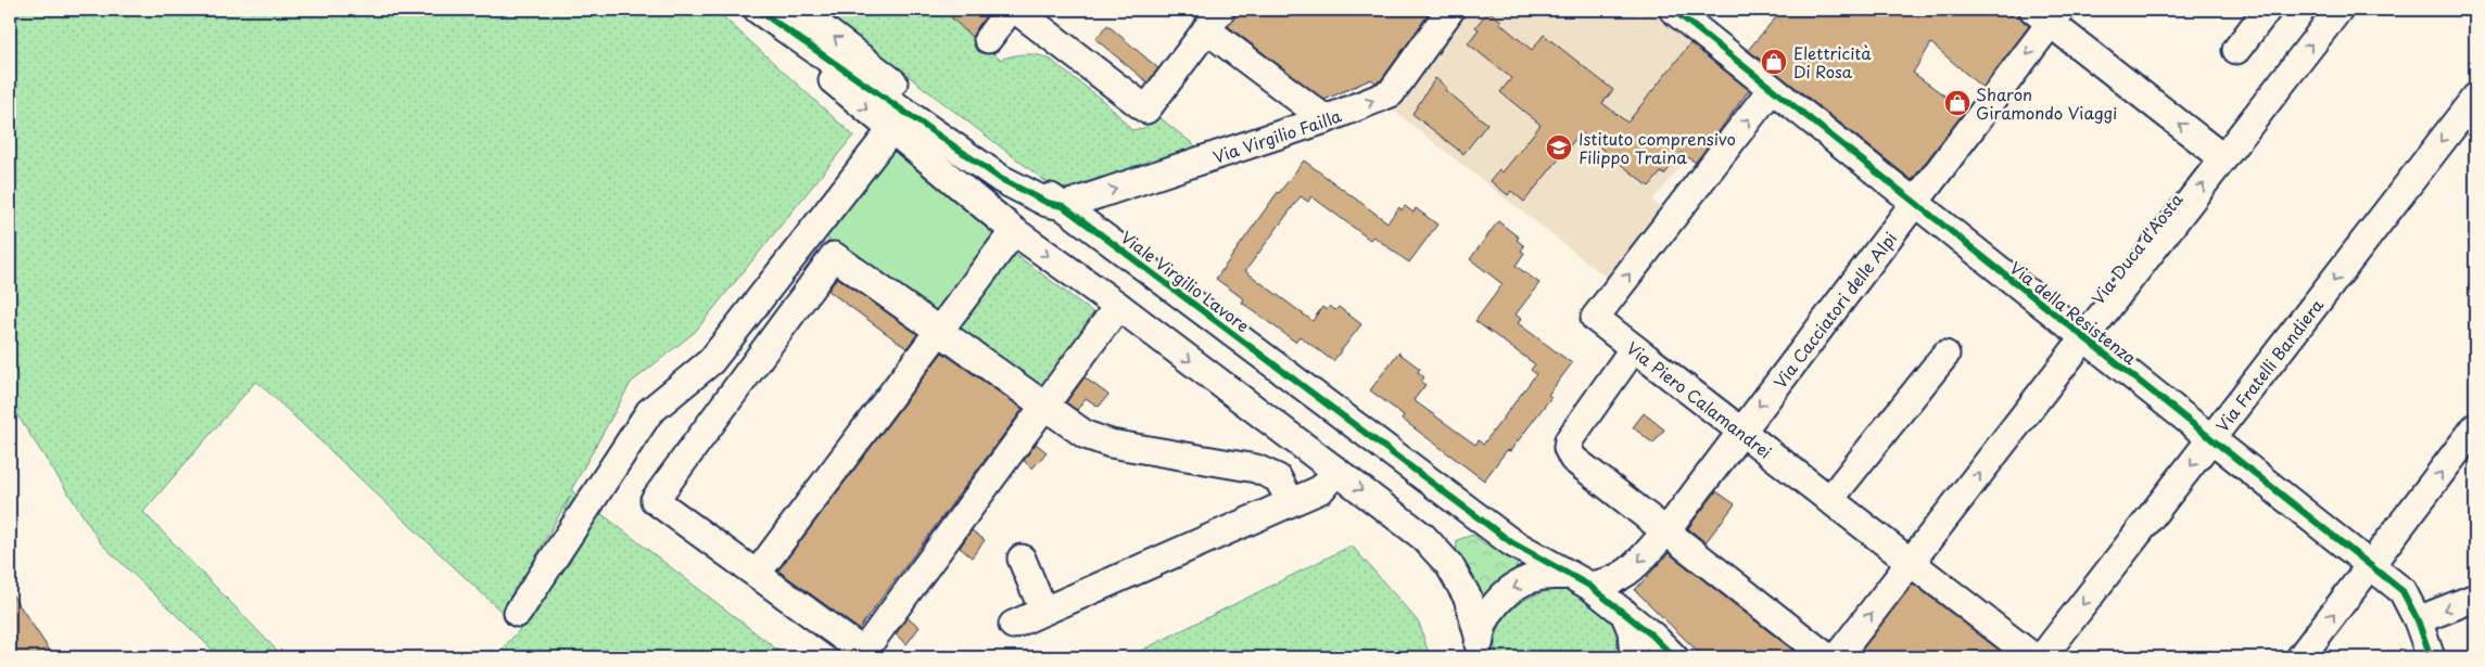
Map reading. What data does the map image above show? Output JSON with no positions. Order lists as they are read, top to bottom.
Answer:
{
  "streets": {
    "street": [
      "Via Virgilio Failla",
      "Via Duca d'Aosta",
      "Viale Virgilio Lavore",
      "Via Cacciatori delle Alpi",
      "Via della Resistenza",
      "Via Fratelli Bandiera",
      "Via Piero Calamandrei"
    ]
  },
  "crossings": [
    ["Via Virgilio Failla", "Viale Virgilio Lavore"],
    ["Via Duca d'Aosta", "Via della Resistenza"],
    ["Via Duca d'Aosta", "Via Piero Calamandrei"],
    ["Viale Virgilio Lavore", "Via Cacciatori delle Alpi"],
    ["Via Cacciatori delle Alpi", "Via della Resistenza"],
    ["Via Cacciatori delle Alpi", "Via Piero Calamandrei"],
    ["Via della Resistenza", "Via Fratelli Bandiera"],
    ["Via della Resistenza", "Via Piero Calamandrei"]
  ],
  "one_way": ["Via Virgilio Failla", "Via Duca d'Aosta"],
  "places": {
    "shop": ["Elettricità Di Rosa", "Sharon Giramondo Viaggi"],
    "school or university": ["Istituto comprensivo Filippo Traina"]
  }
}
